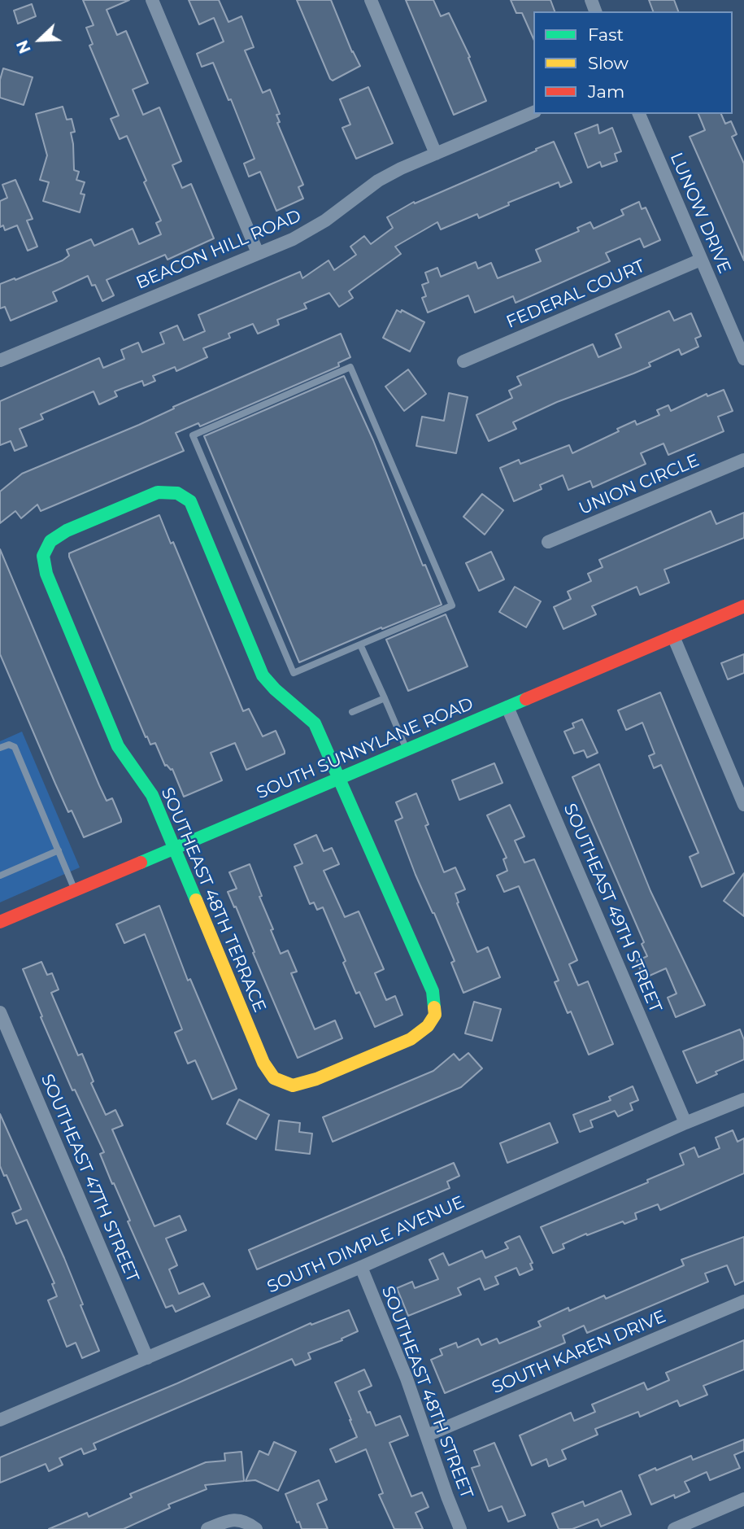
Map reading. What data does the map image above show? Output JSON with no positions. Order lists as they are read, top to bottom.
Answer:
{
  "streets": {
    "street": [
      "LUNOW DRIVE",
      "BEACON HILL ROAD",
      "FEDERAL COURT",
      "UNION CIRCLE",
      "SOUTH SUNNYLANE ROAD",
      "SOUTHEAST 48TH TERRACE",
      "SOUTHEAST 49TH STREET",
      "SOUTHEAST 47TH STREET",
      "SOUTH DIMPLE AVENUE",
      "SOUTH KAREN DRIVE",
      "SOUTHEAST 48TH STREET"
    ]
  },
  "crossings": [
    ["LUNOW DRIVE", "FEDERAL COURT"],
    ["SOUTH SUNNYLANE ROAD", "SOUTHEAST 48TH TERRACE"],
    ["SOUTH SUNNYLANE ROAD", "SOUTHEAST 49TH STREET"],
    ["SOUTHEAST 49TH STREET", "SOUTH DIMPLE AVENUE"],
    ["SOUTHEAST 47TH STREET", "SOUTH DIMPLE AVENUE"],
    ["SOUTH DIMPLE AVENUE", "SOUTHEAST 48TH STREET"],
    ["SOUTH KAREN DRIVE", "SOUTHEAST 48TH STREET"]
  ],
  "legend": ["Fast", "Slow", "Jam"],
  "north": "bottom left"
}
